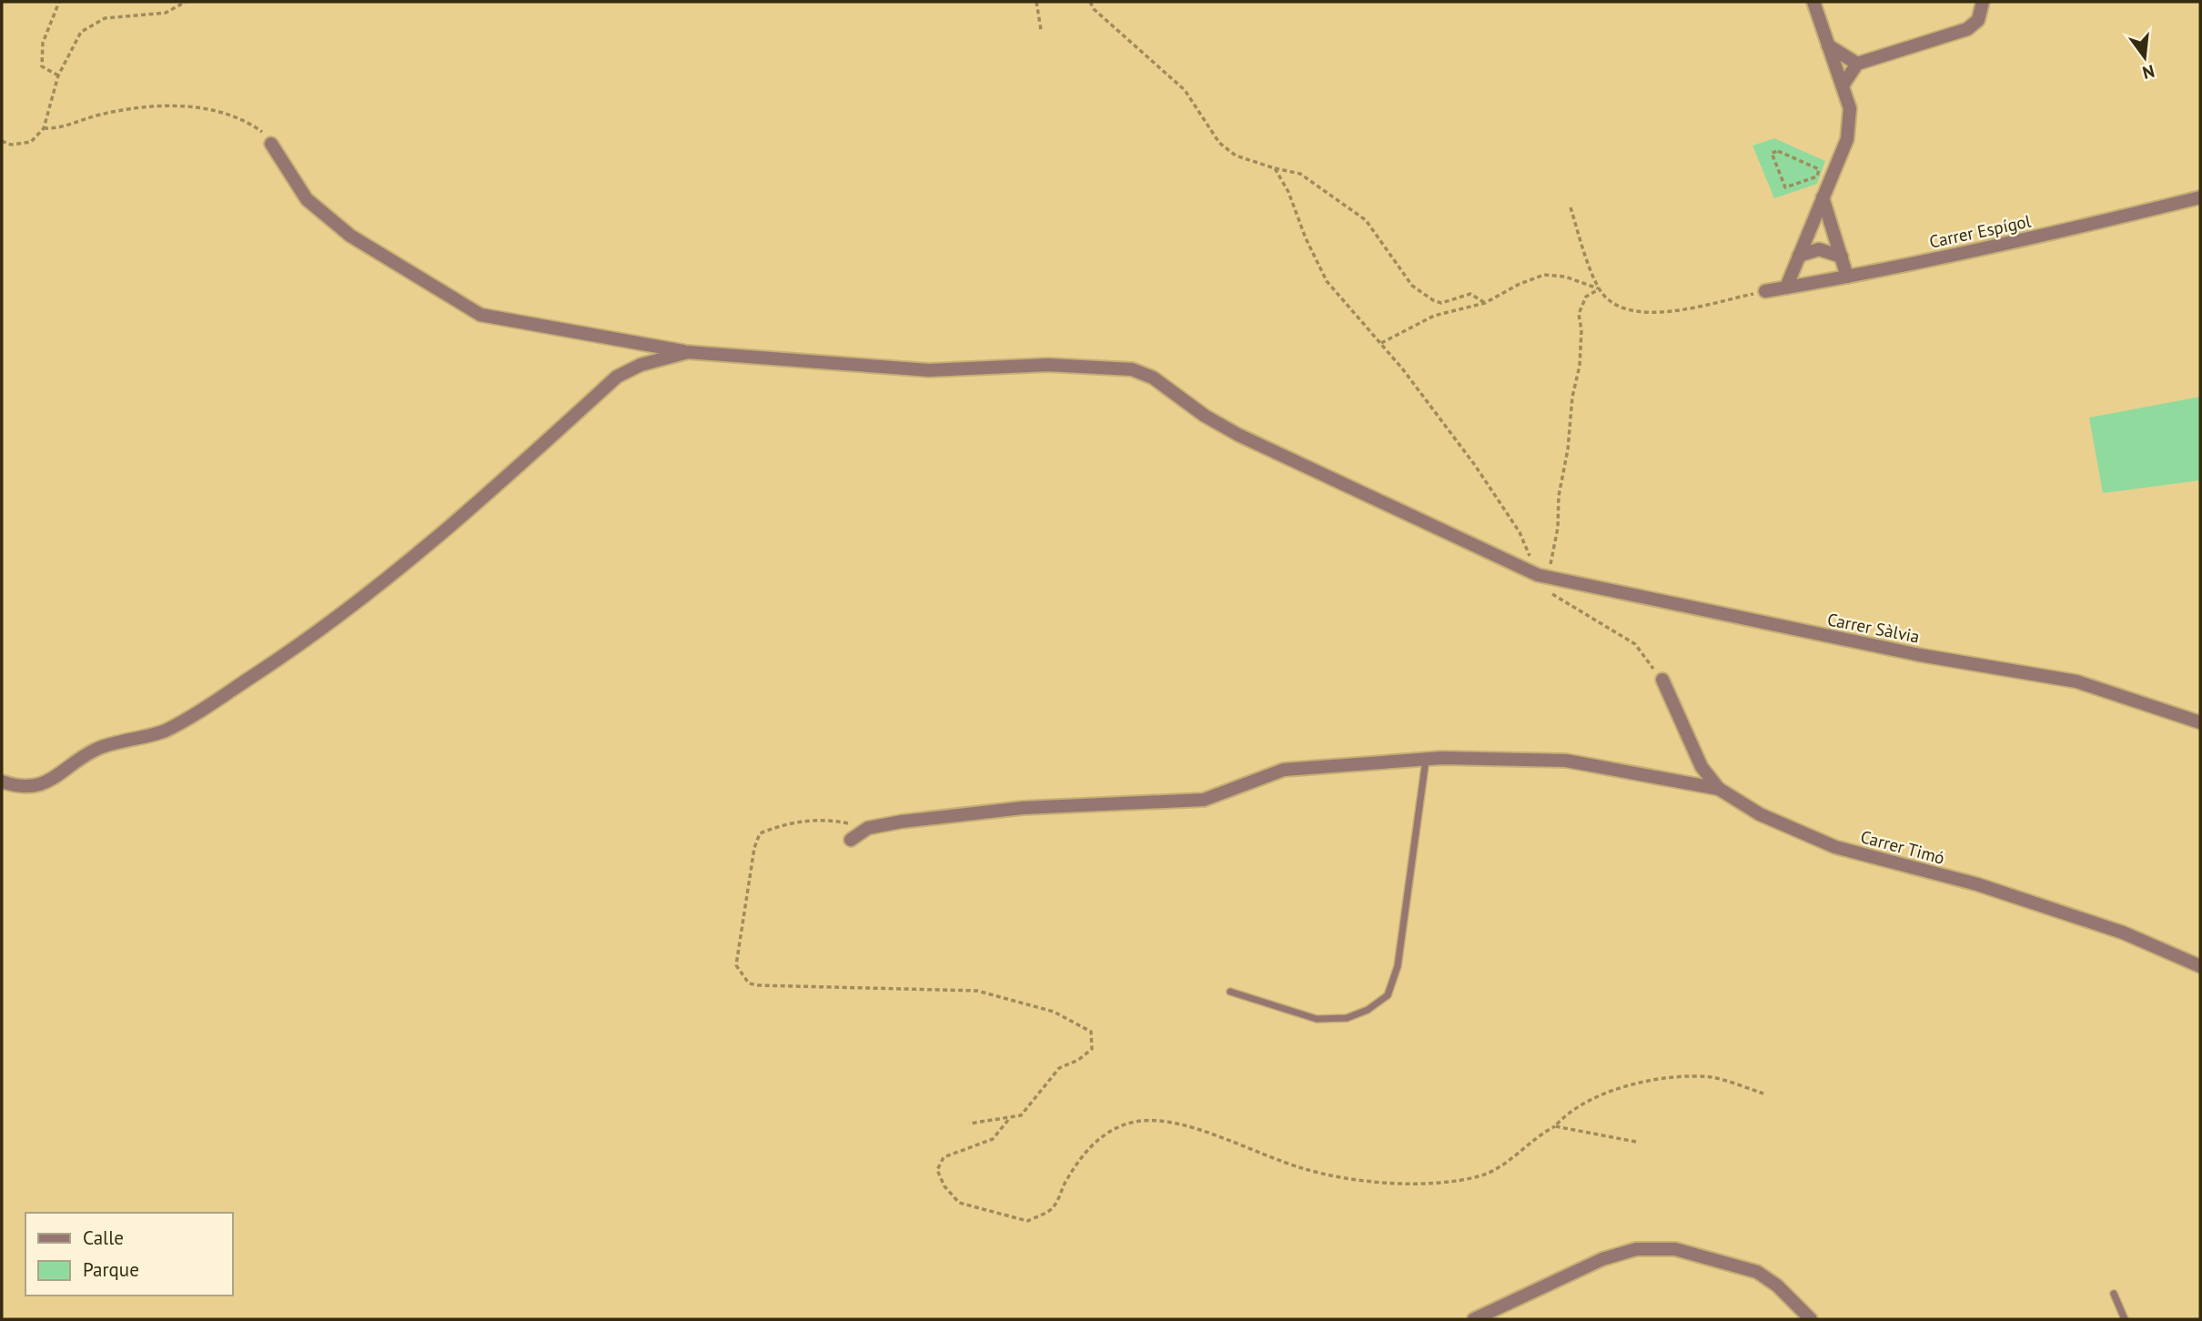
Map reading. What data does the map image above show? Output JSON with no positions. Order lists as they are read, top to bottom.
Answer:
{
  "streets": {
    "street": ["Carrer Espígol", "Carrer Sàlvia", "Carrer Timó"]
  },
  "legend": ["Calle", "Parque"],
  "north": "bottom"
}
